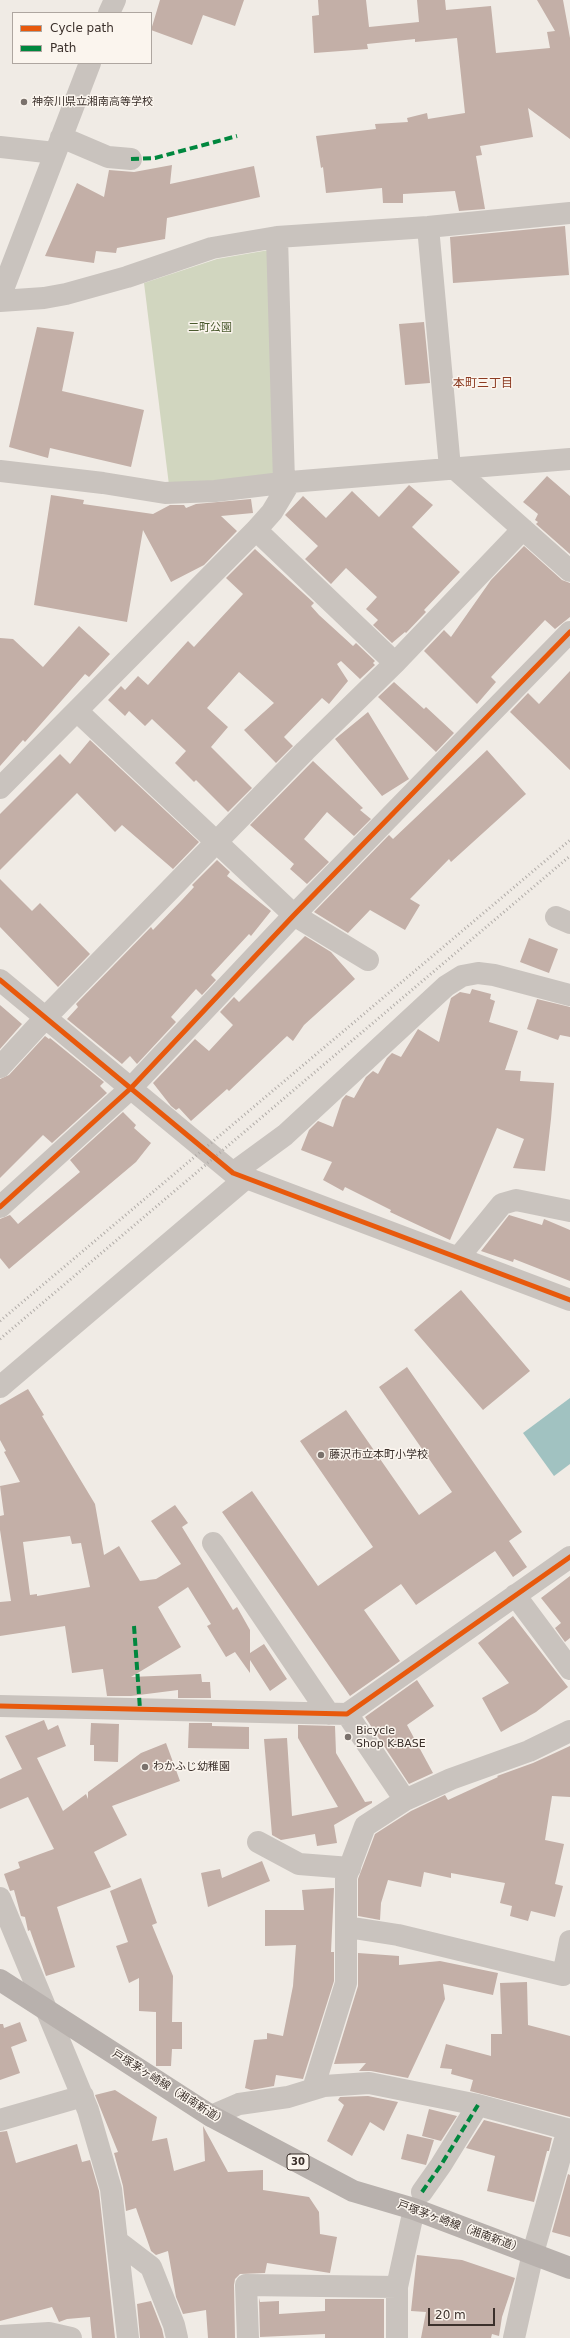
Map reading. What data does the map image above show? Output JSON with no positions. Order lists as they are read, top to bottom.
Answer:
{
  "streets": {
    "main road": ["戸塚茅ヶ崎線（湘南新道）", "30"]
  },
  "districts": ["本町三丁目"],
  "parks": ["二町公園"],
  "places": [
    "神奈川県立湘南高等学校",
    "藤沢市立本町小学校",
    "Bicycle Shop K-BASE",
    "わかふじ幼稚園"
  ],
  "legend": ["Cycle path", "Path"],
  "scale_bar": "20 m"
}
